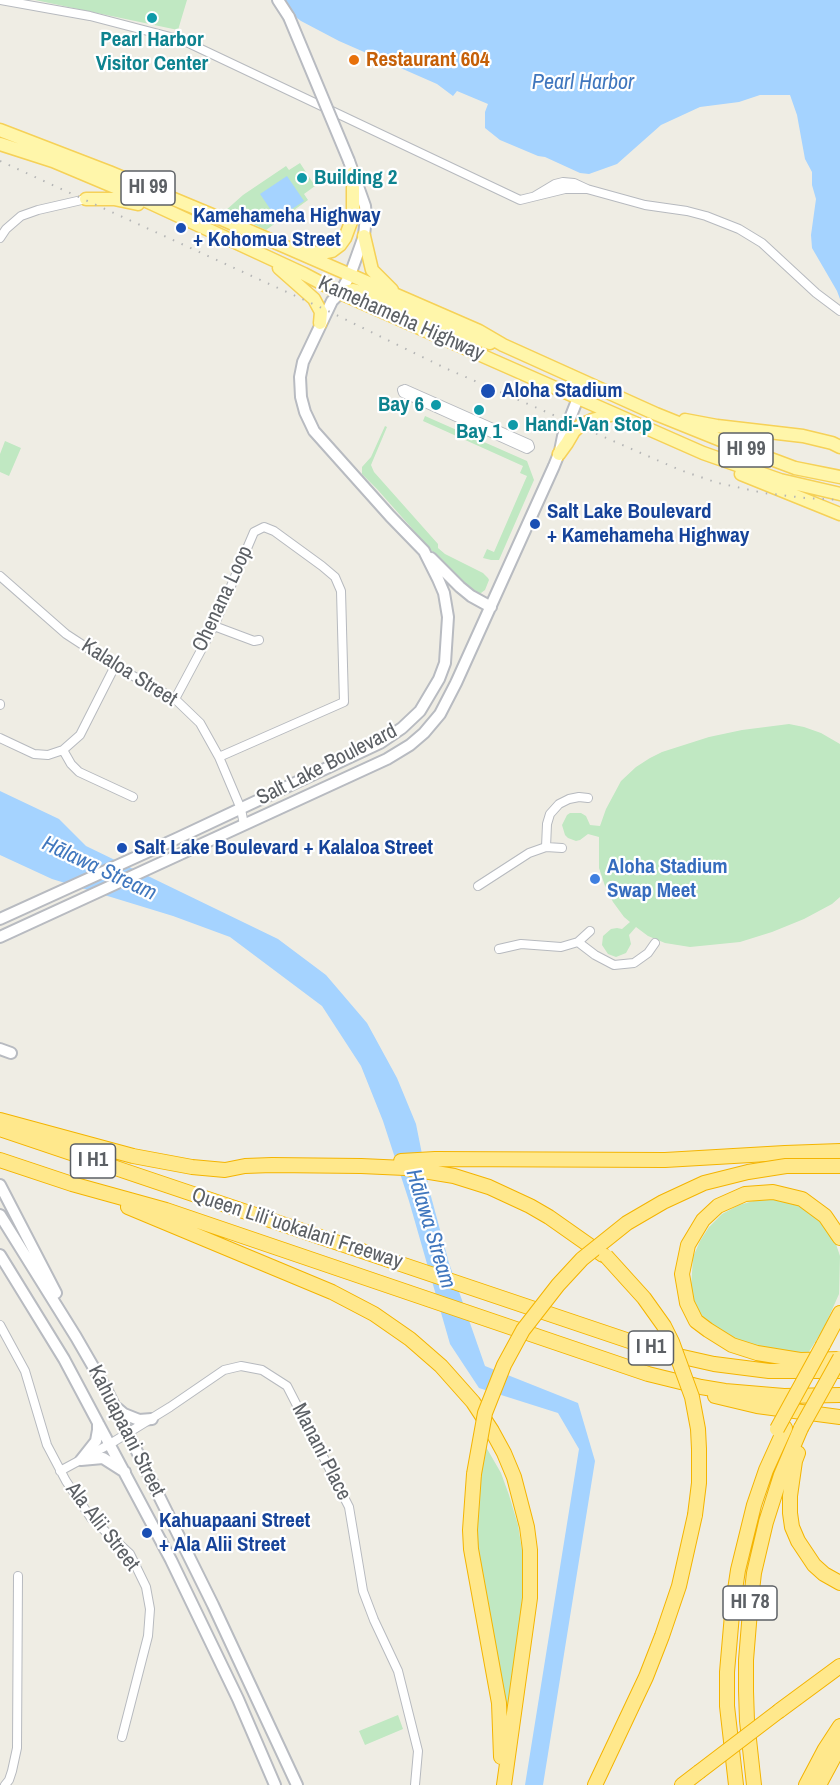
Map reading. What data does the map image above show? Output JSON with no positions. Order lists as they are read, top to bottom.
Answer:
{
  "streets": {
    "highway": ["I H1", "Queen Liliʻuokalani Freeway", "HI 78"],
    "main road": [
      "HI 99",
      "Kamehameha Highway",
      "Salt Lake Boulevard",
      "Kahuapaani Street"
    ],
    "street": [
      "Ohenana Loop",
      "Kalaloa Street",
      "Manani Place",
      "Ala Alii Street"
    ]
  },
  "crossings": [
    ["Kamehameha Highway", "Salt Lake Boulevard"],
    ["Ohenana Loop", "Kalaloa Street"],
    ["Kalaloa Street", "Salt Lake Boulevard"],
    ["Kahuapaani Street", "Manani Place"],
    ["Manani Place", "Ala Alii Street"]
  ],
  "water": ["Pearl Harbor", "Hālawa Stream"],
  "places": [
    "Pearl Harbor Visitor Center",
    "Restaurant 604",
    "Building 2",
    "Kamehameha Highway + Kohomua Street",
    "Aloha Stadium",
    "Bay 6",
    "Bay 1",
    "Handi-Van Stop",
    "Salt Lake Boulevard + Kamehameha Highway",
    "Salt Lake Boulevard + Kalaloa Street",
    "Aloha Stadium Swap Meet",
    "Kahuapaani Street + Ala Alii Street"
  ]
}
